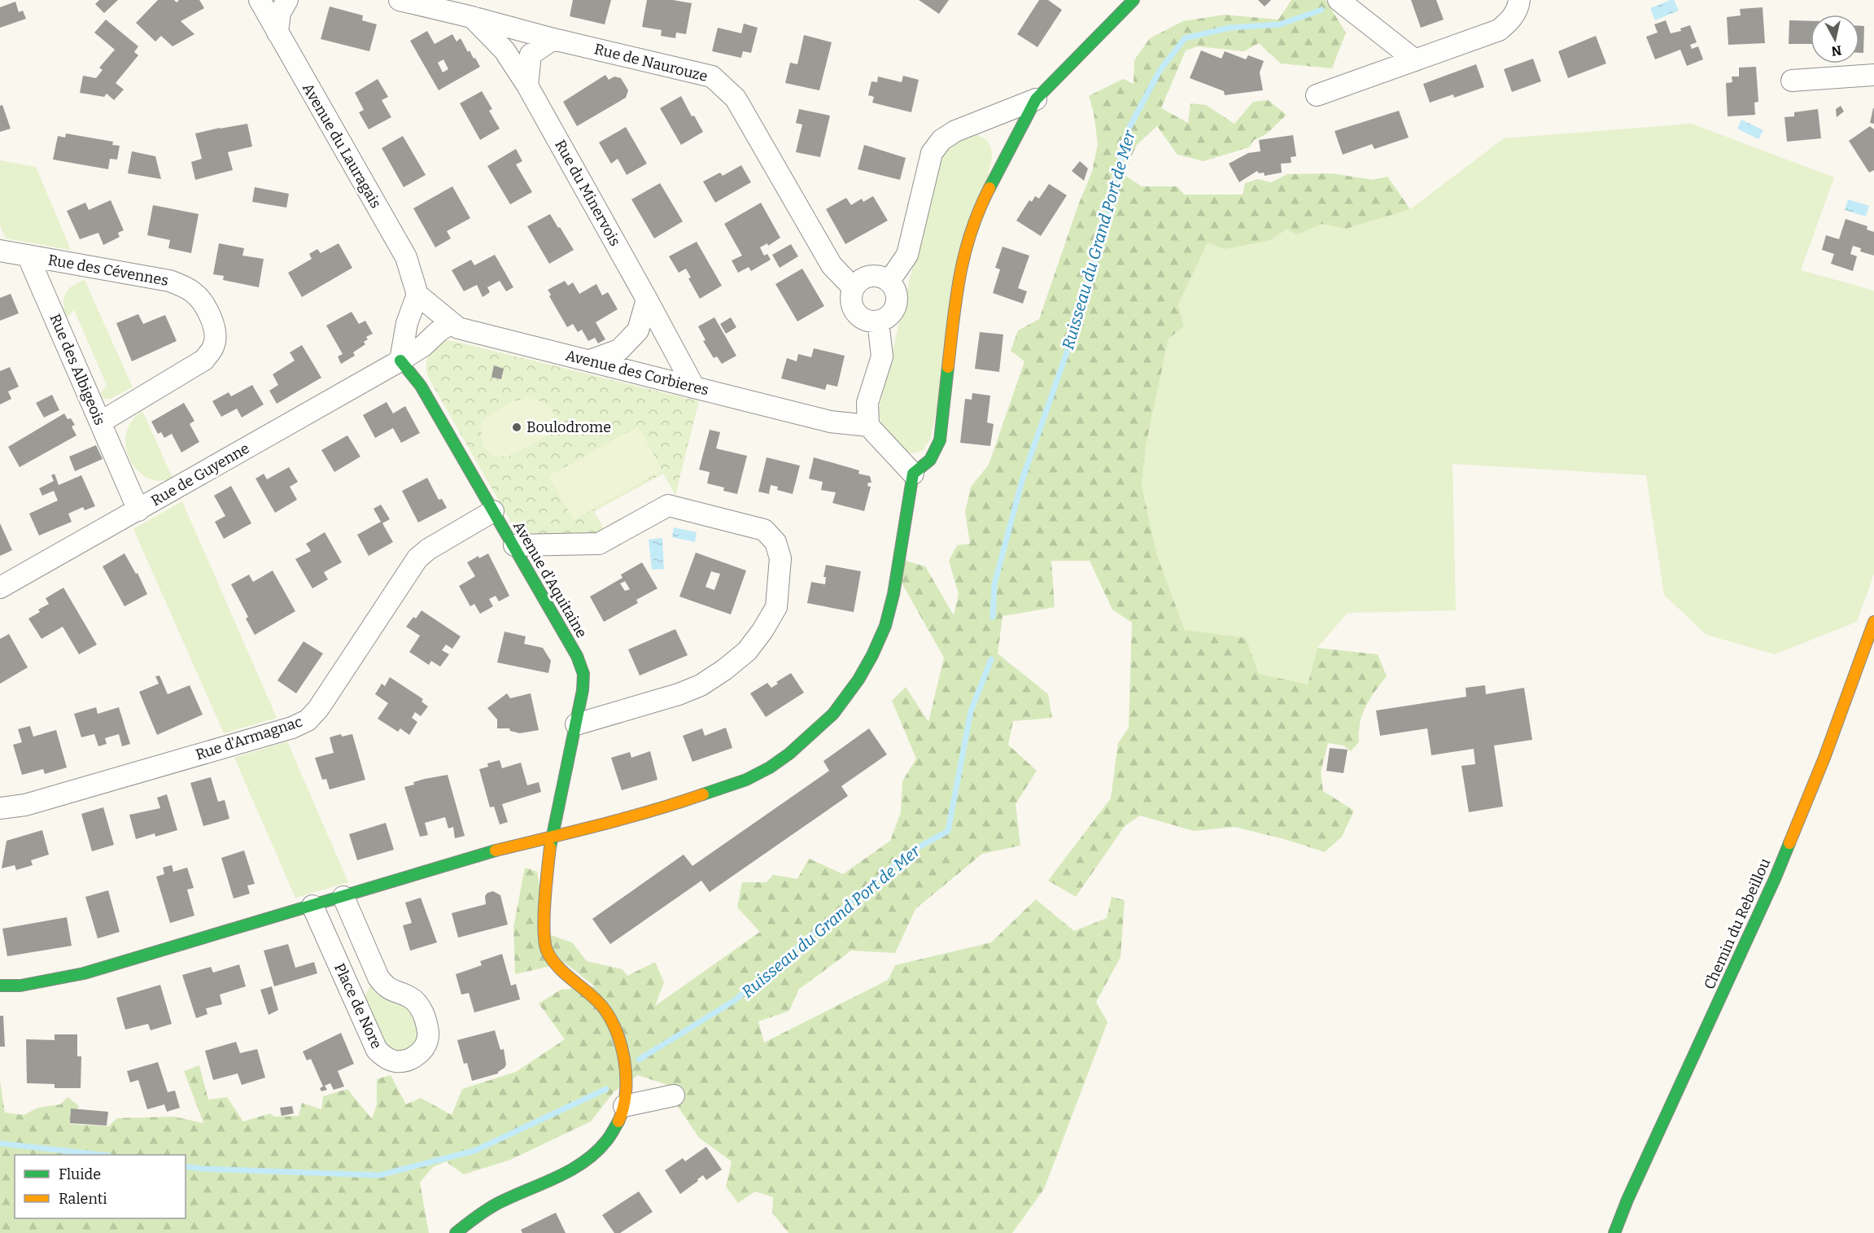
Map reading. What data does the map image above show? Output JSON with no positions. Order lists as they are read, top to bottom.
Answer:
{
  "streets": {
    "street": [
      "Rue de Naurouze",
      "Avenue du Lauragais",
      "Rue du Minervois",
      "Rue des Cévennes",
      "Rue des Albigeois",
      "Avenue des Corbieres",
      "Rue de Guyenne",
      "Avenue d'Aquitaine",
      "Rue d'Armagnac",
      "Chemin du Rebeillou",
      "Place de Nore"
    ]
  },
  "crossings": [
    ["Rue de Naurouze", "Rue du Minervois"],
    ["Avenue du Lauragais", "Avenue des Corbieres"],
    ["Rue du Minervois", "Avenue des Corbieres"],
    ["Rue des Cévennes", "Rue des Albigeois"],
    ["Rue des Albigeois", "Rue de Guyenne"],
    ["Avenue des Corbieres", "Rue de Guyenne"],
    ["Rue de Guyenne", "Avenue d'Aquitaine"],
    ["Avenue d'Aquitaine", "Rue d'Armagnac"]
  ],
  "water": ["Ruisseau du Grand Port de Mer"],
  "places": ["Boulodrome"],
  "legend": ["Fluide", "Ralenti"],
  "north": "bottom"
}
